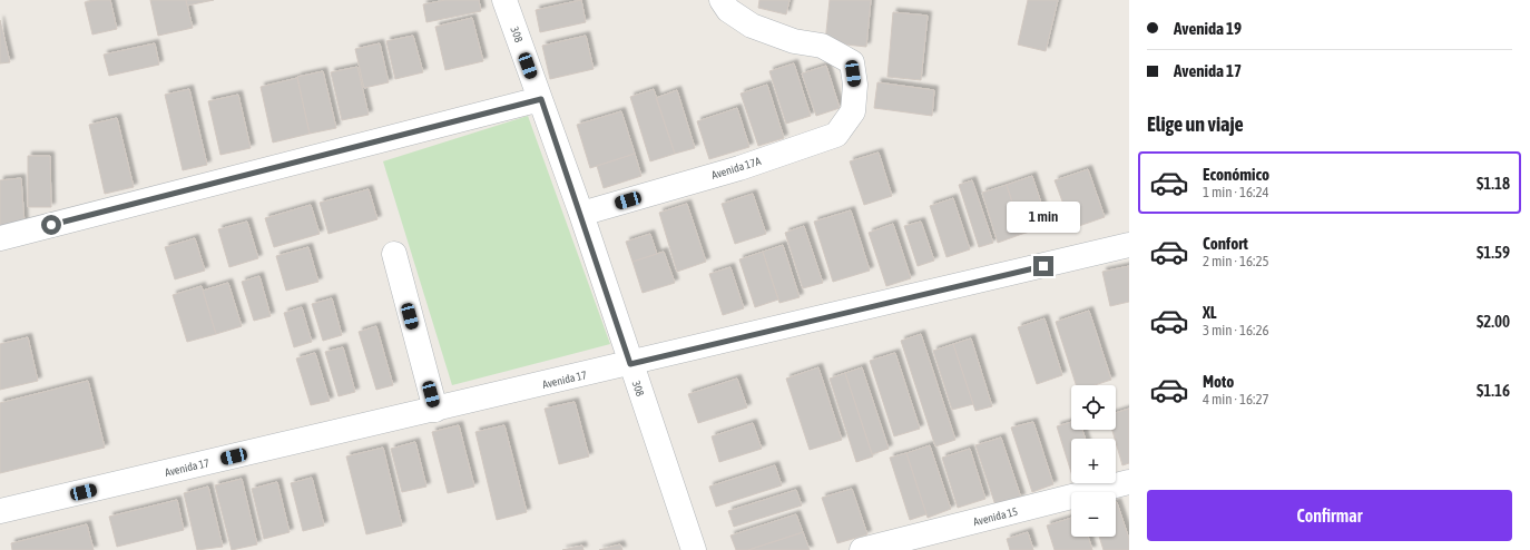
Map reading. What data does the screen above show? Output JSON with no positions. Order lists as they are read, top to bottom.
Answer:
{
  "streets": {
    "street": [
      "308",
      "Avenida 17A",
      "Avenida 17",
      "Avenida 15"
    ]
  },
  "crossings": [
    ["308", "Avenida 17A"],
    ["308", "Avenida 17"]
  ],
  "page": {
    "banner": ["Avenida 19", "Avenida 17"],
    "heading": "Elige un viaje",
    "list": [
      {
        "name": "Económico",
        "note": "1 min · 16:24",
        "value": "$1.18"
      },
      {
        "name": "Confort",
        "note": "2 min · 16:25",
        "value": "$1.59"
      },
      {
        "name": "XL",
        "note": "3 min · 16:26",
        "value": "$2.00"
      },
      {
        "name": "Moto",
        "note": "4 min · 16:27",
        "value": "$1.16"
      }
    ],
    "bubble": "1 min",
    "map_buttons": ["+", "−"],
    "buttons": "Confirmar"
  }
}
